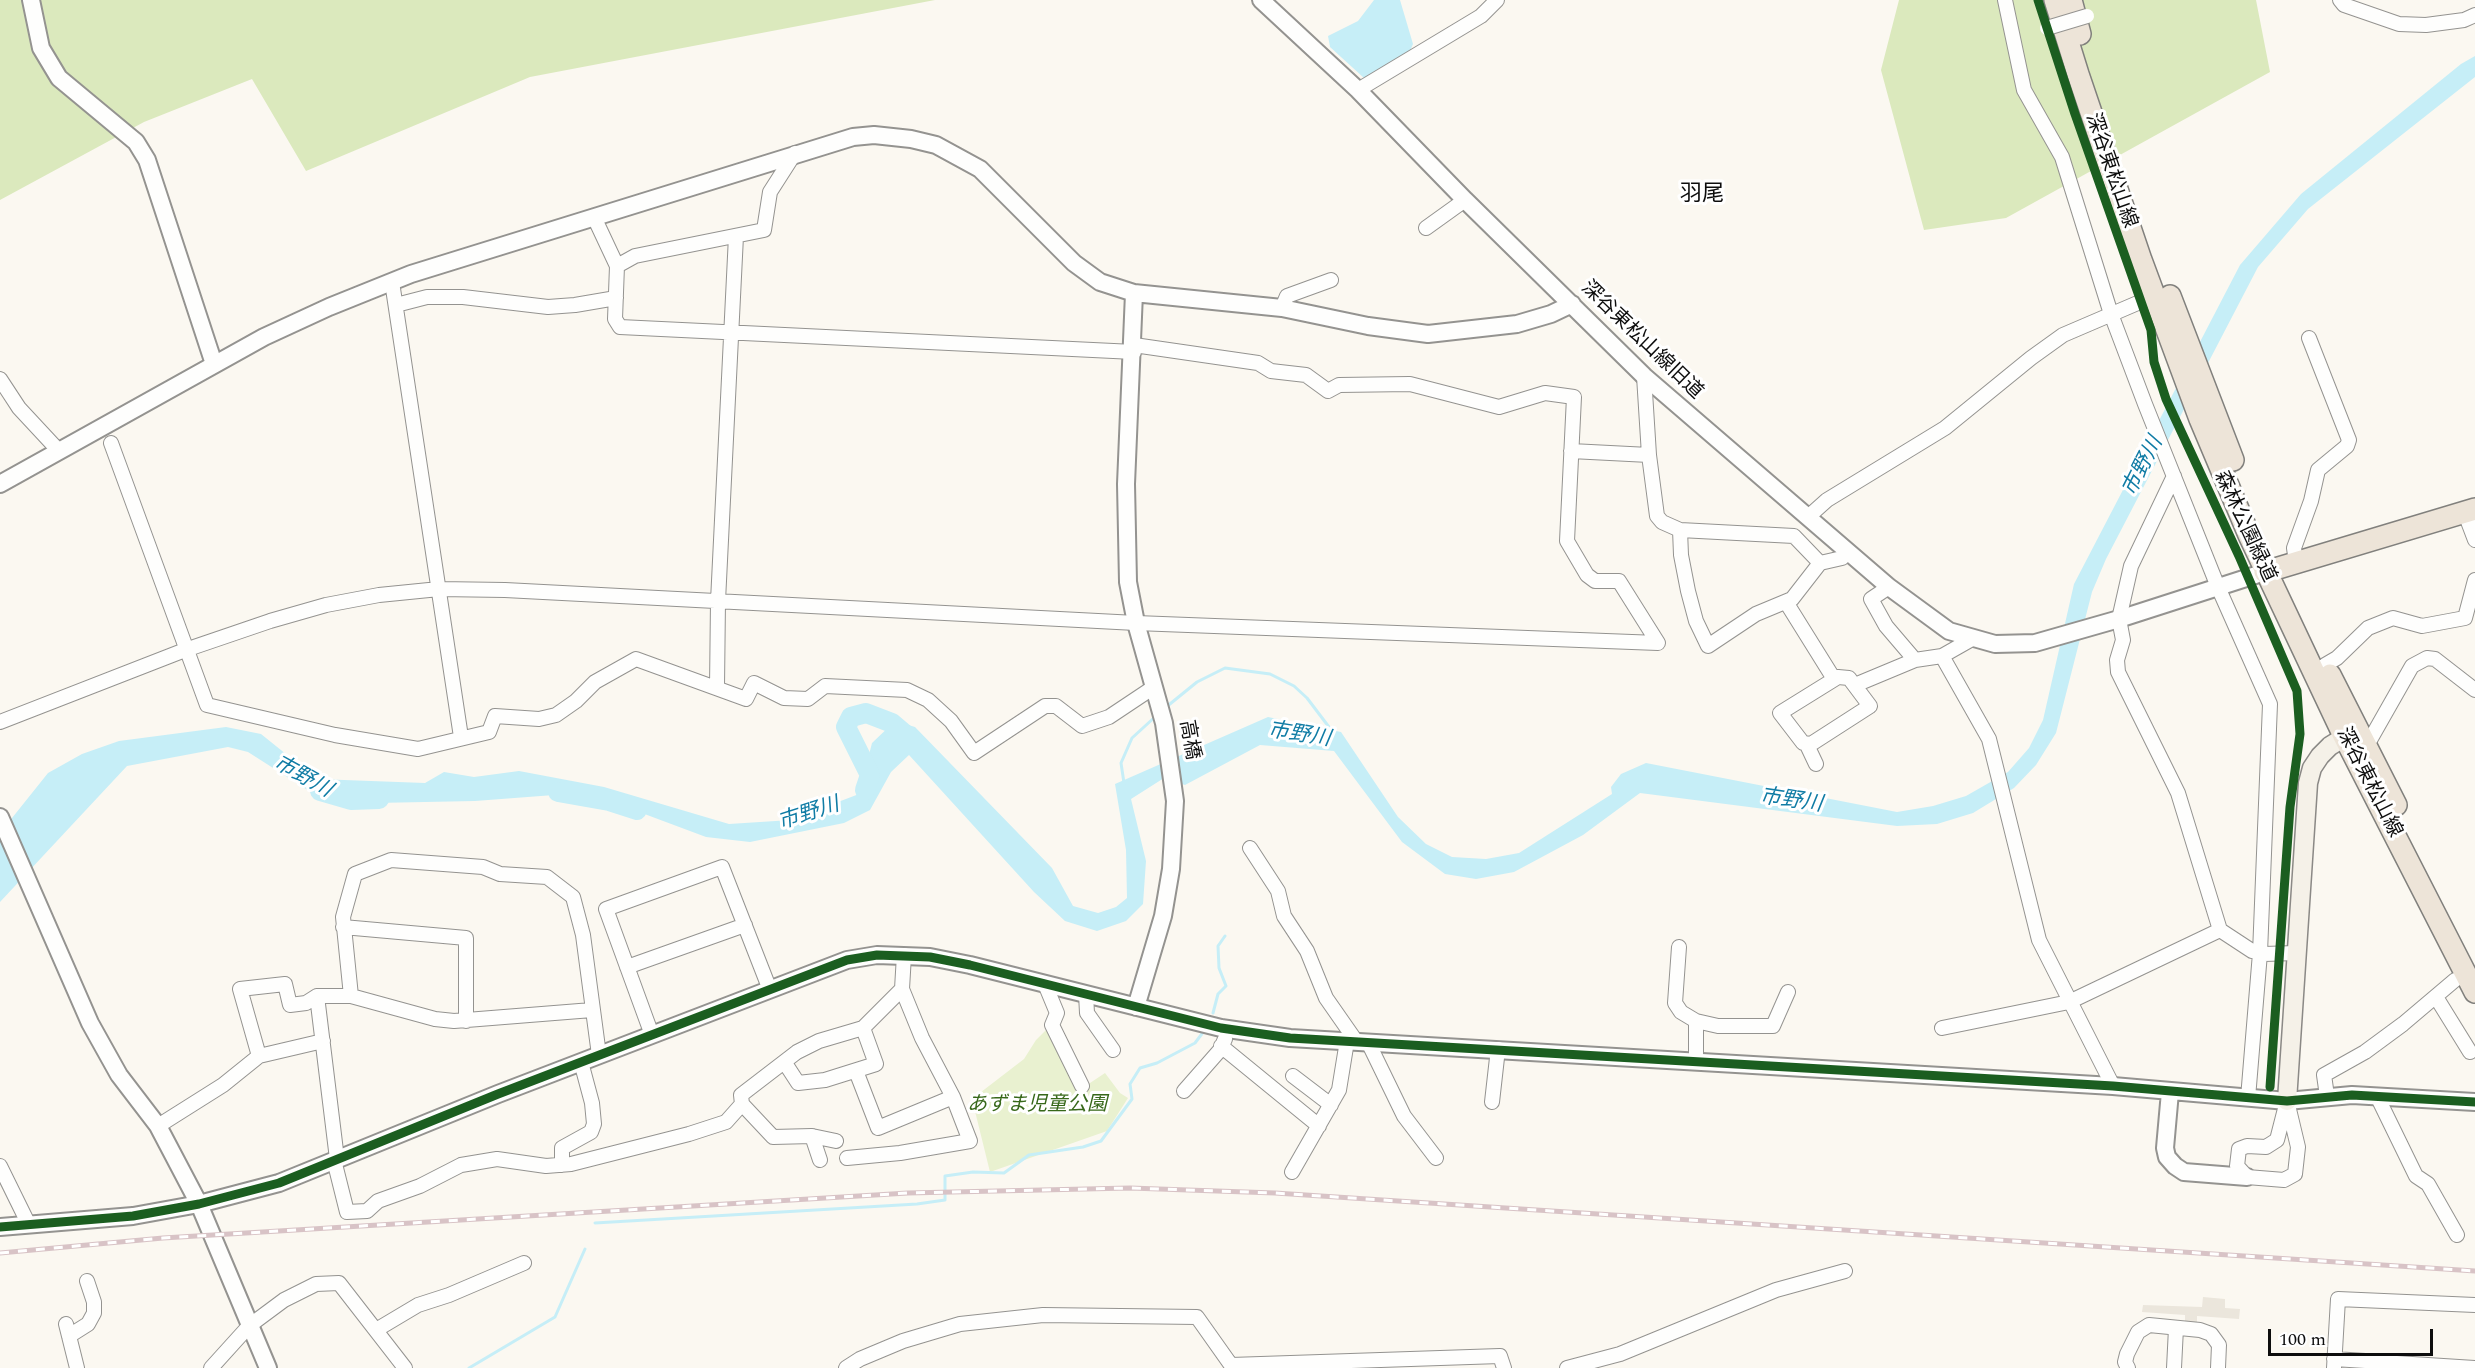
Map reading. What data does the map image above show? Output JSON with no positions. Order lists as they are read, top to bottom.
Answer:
{
  "streets": {
    "main road": ["深谷東松山線"],
    "street": ["深谷東松山線旧道", "高橋"],
    "cycle path": ["森林公園緑道"]
  },
  "districts": ["羽尾"],
  "water": ["市野川"],
  "parks": ["あずま児童公園"],
  "scale_bar": "100 m"
}
